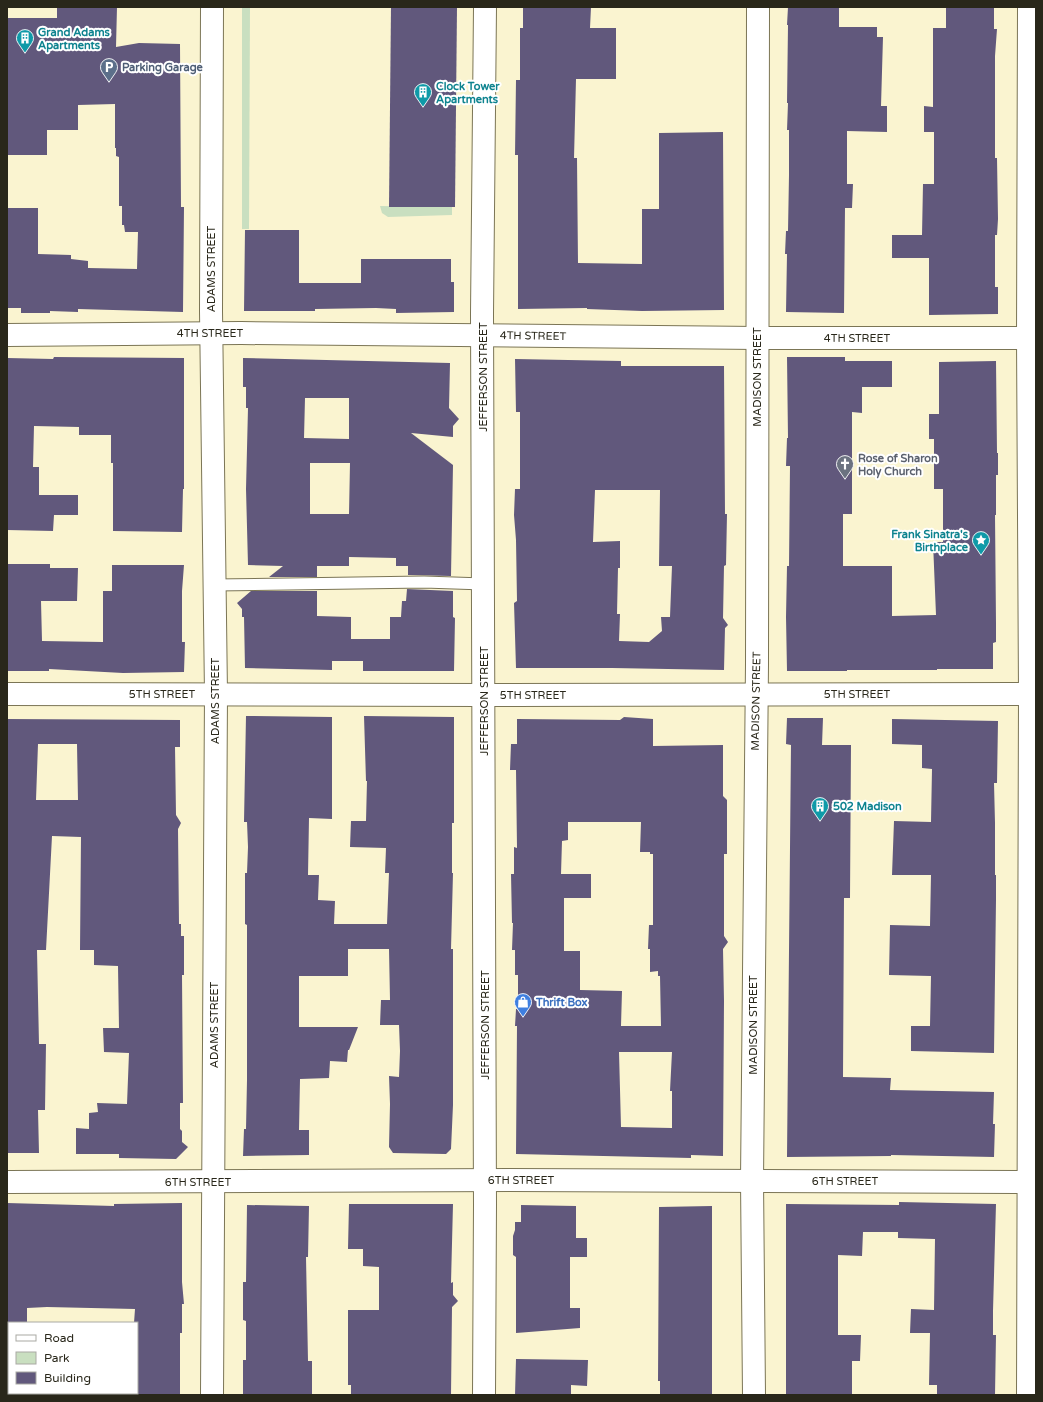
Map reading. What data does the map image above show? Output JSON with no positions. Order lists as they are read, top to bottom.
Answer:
{
  "streets": {
    "street": [
      "ADAMS STREET",
      "4TH STREET",
      "JEFFERSON STREET",
      "MADISON STREET",
      "5TH STREET",
      "6TH STREET"
    ]
  },
  "crossings": [
    ["ADAMS STREET", "4TH STREET"],
    ["ADAMS STREET", "5TH STREET"],
    ["ADAMS STREET", "6TH STREET"],
    ["4TH STREET", "JEFFERSON STREET"],
    ["4TH STREET", "MADISON STREET"],
    ["JEFFERSON STREET", "5TH STREET"],
    ["JEFFERSON STREET", "6TH STREET"],
    ["MADISON STREET", "5TH STREET"],
    ["MADISON STREET", "6TH STREET"]
  ],
  "places": {
    "building": ["Grand Adams Apartments", "Clock Tower Apartments", "502 Madison"],
    "parking": ["Parking Garage"],
    "church": ["Rose of Sharon Holy Church"],
    "place": ["Frank Sinatra's Birthplace"],
    "shop": ["Thrift Box"]
  },
  "legend": ["Road", "Park", "Building"]
}
